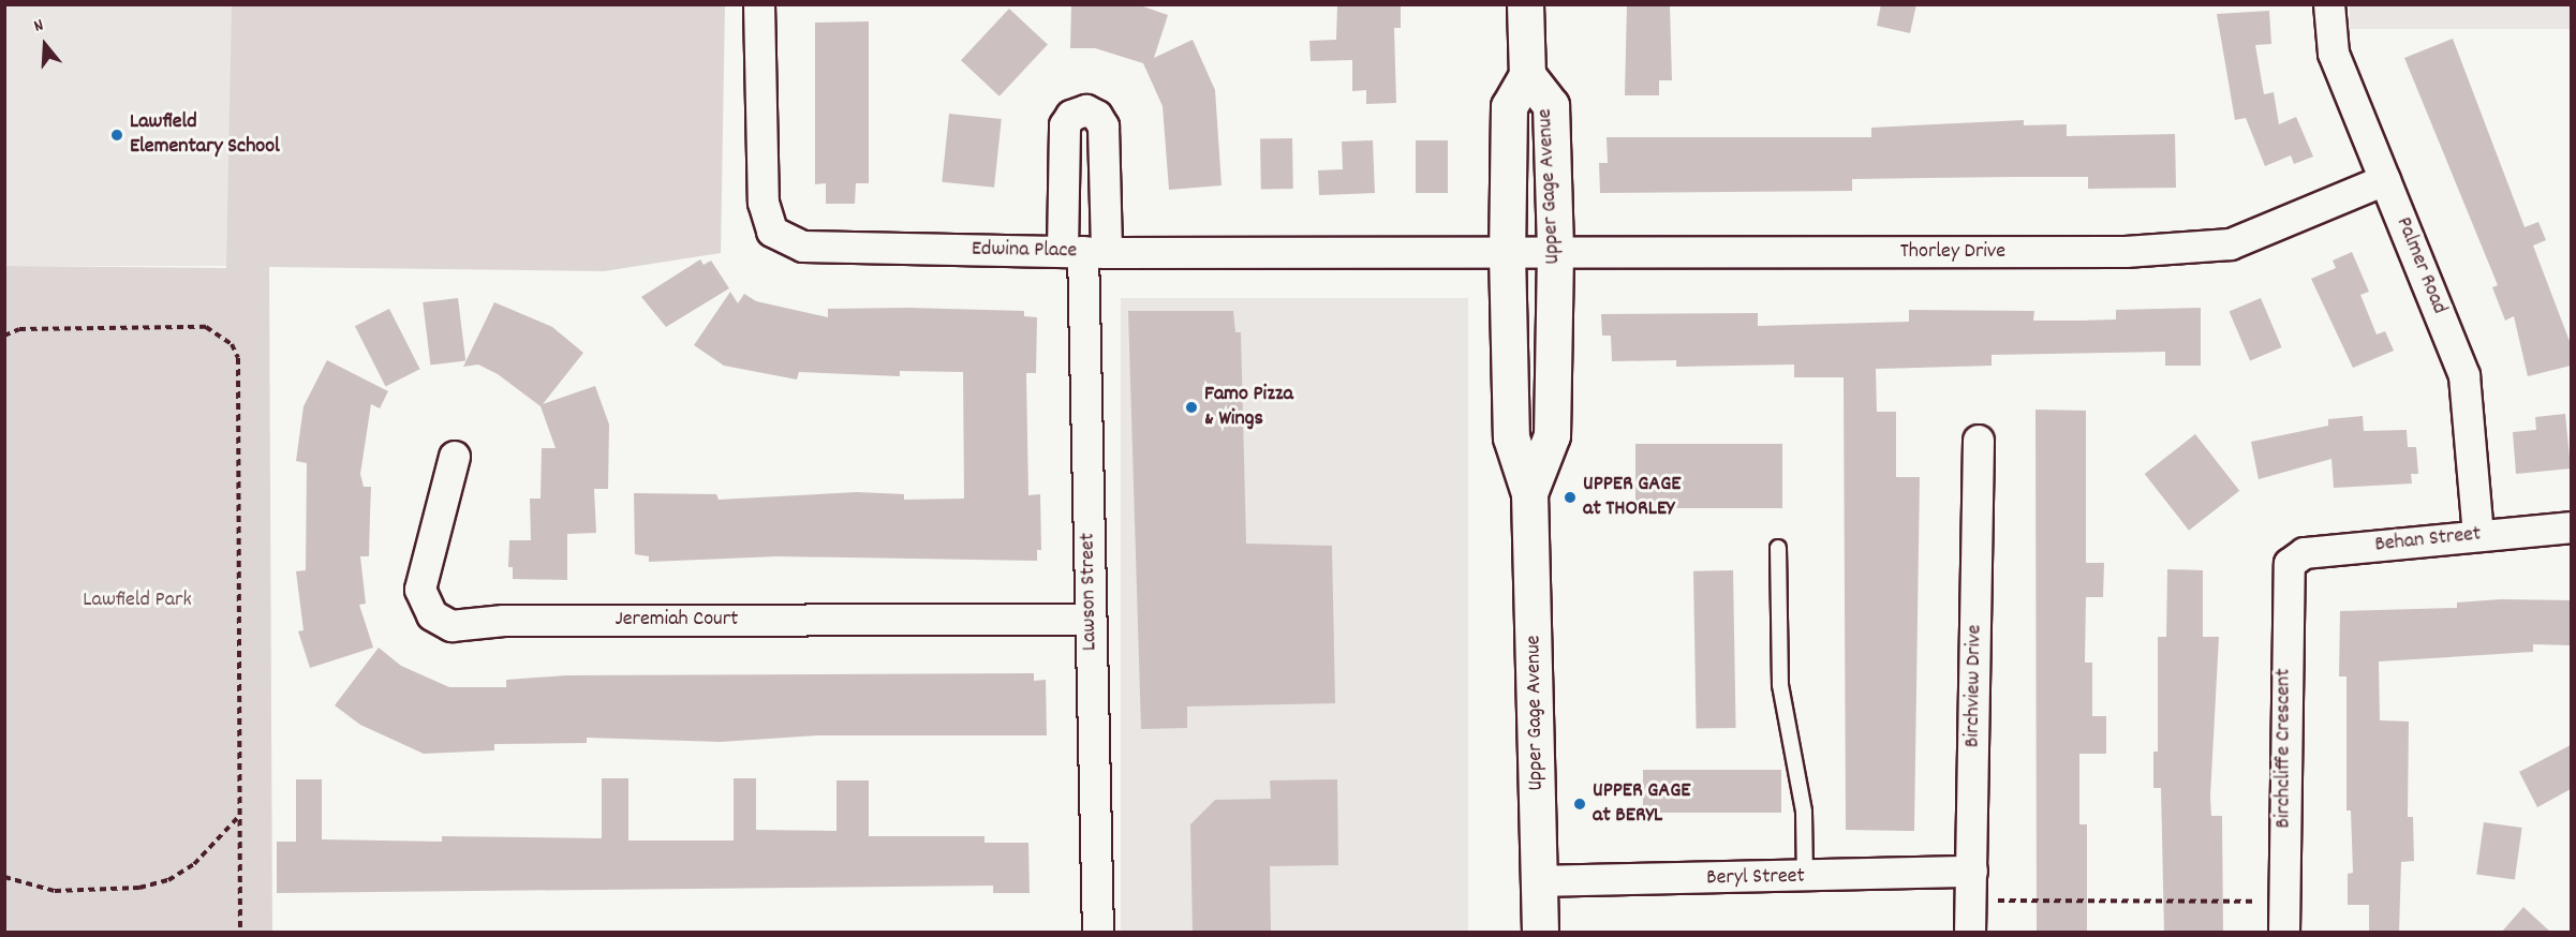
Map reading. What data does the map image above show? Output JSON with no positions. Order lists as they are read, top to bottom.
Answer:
{
  "streets": {
    "main road": ["Upper Gage Avenue"],
    "street": [
      "Edwina Place",
      "Thorley Drive",
      "Palmer Road",
      "Behan Street",
      "Lawson Street",
      "Jeremiah Court",
      "Birchview Drive",
      "Birchcliffe Crescent",
      "Beryl Street"
    ]
  },
  "crossings": [
    ["Upper Gage Avenue", "Edwina Place"],
    ["Upper Gage Avenue", "Thorley Drive"],
    ["Upper Gage Avenue", "Beryl Street"],
    ["Edwina Place", "Thorley Drive"],
    ["Edwina Place", "Lawson Street"],
    ["Thorley Drive", "Palmer Road"],
    ["Palmer Road", "Behan Street"],
    ["Behan Street", "Birchcliffe Crescent"],
    ["Lawson Street", "Jeremiah Court"],
    ["Birchview Drive", "Beryl Street"]
  ],
  "parks": ["Lawfield Park"],
  "places": [
    "Lawfield Elementary School",
    "Famo Pizza & Wings",
    "UPPER GAGE at THORLEY",
    "UPPER GAGE at BERYL"
  ],
  "north": "top"
}
